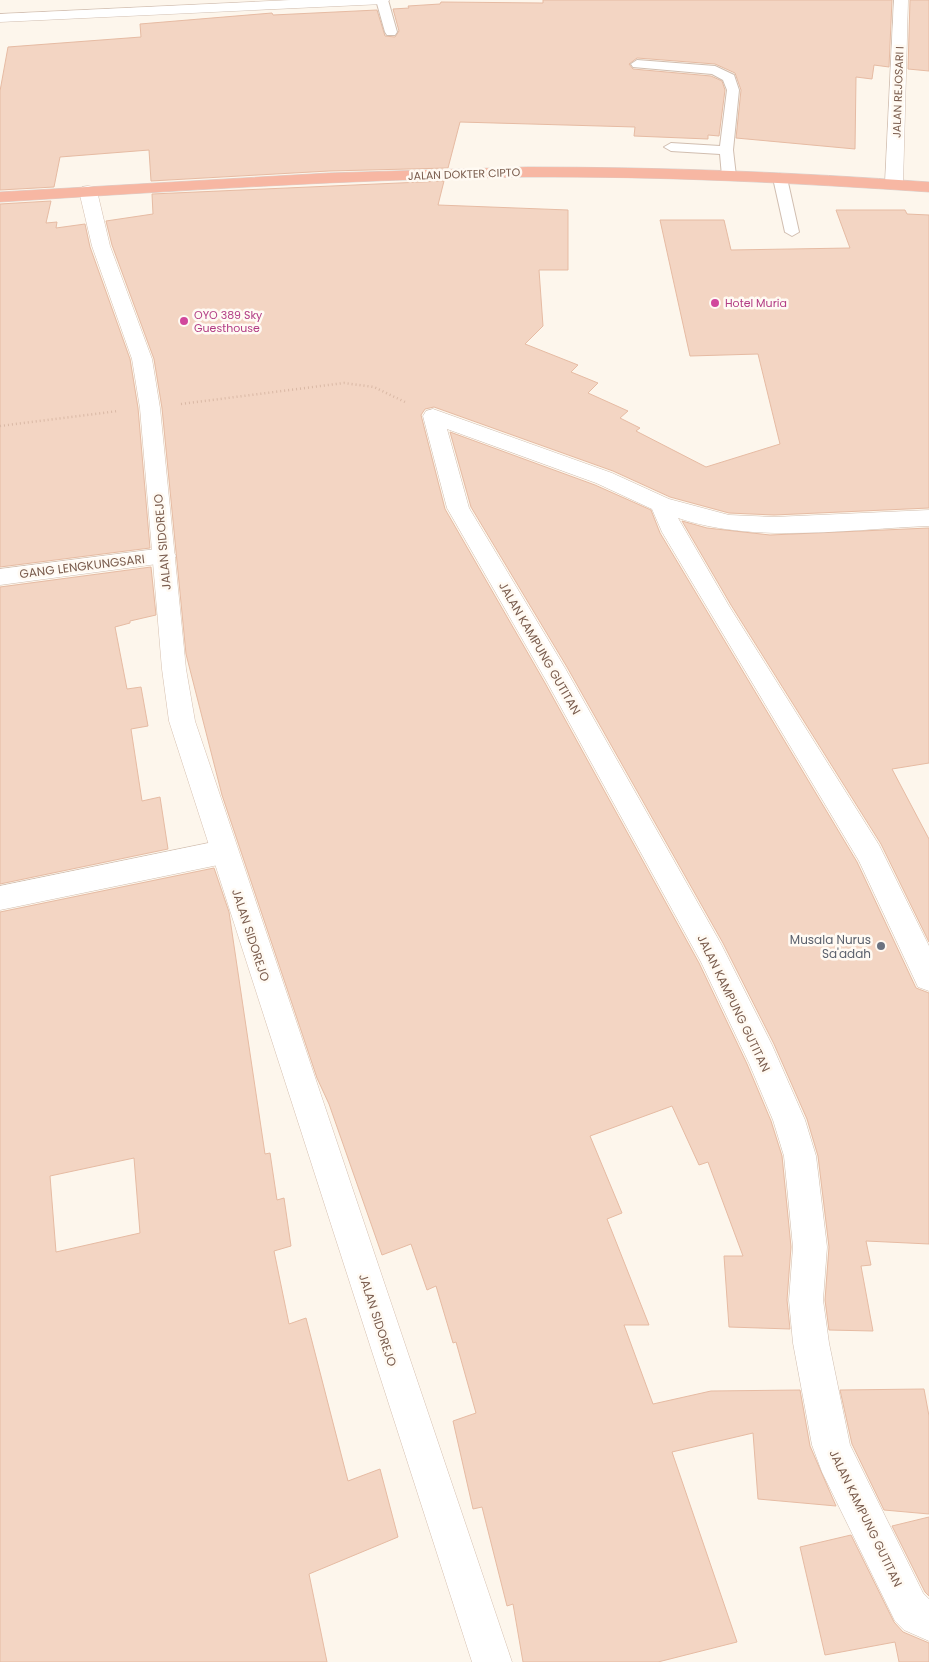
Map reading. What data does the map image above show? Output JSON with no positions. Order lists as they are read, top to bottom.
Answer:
{
  "streets": {
    "highway": ["JALAN DOKTER CIPTO"],
    "street": [
      "JALAN REJOSARI I",
      "JALAN SIDOREJO",
      "GANG LENGKUNGSARI",
      "JALAN KAMPUNG GUTITAN"
    ]
  },
  "crossings": [
    ["JALAN REJOSARI I", "JALAN DOKTER CIPTO"],
    ["JALAN DOKTER CIPTO", "JALAN SIDOREJO"],
    ["JALAN SIDOREJO", "GANG LENGKUNGSARI"]
  ],
  "places": ["Hotel Muria", "OYO 389 Sky Guesthouse", "Musala Nurus Sa'adah"]
}
